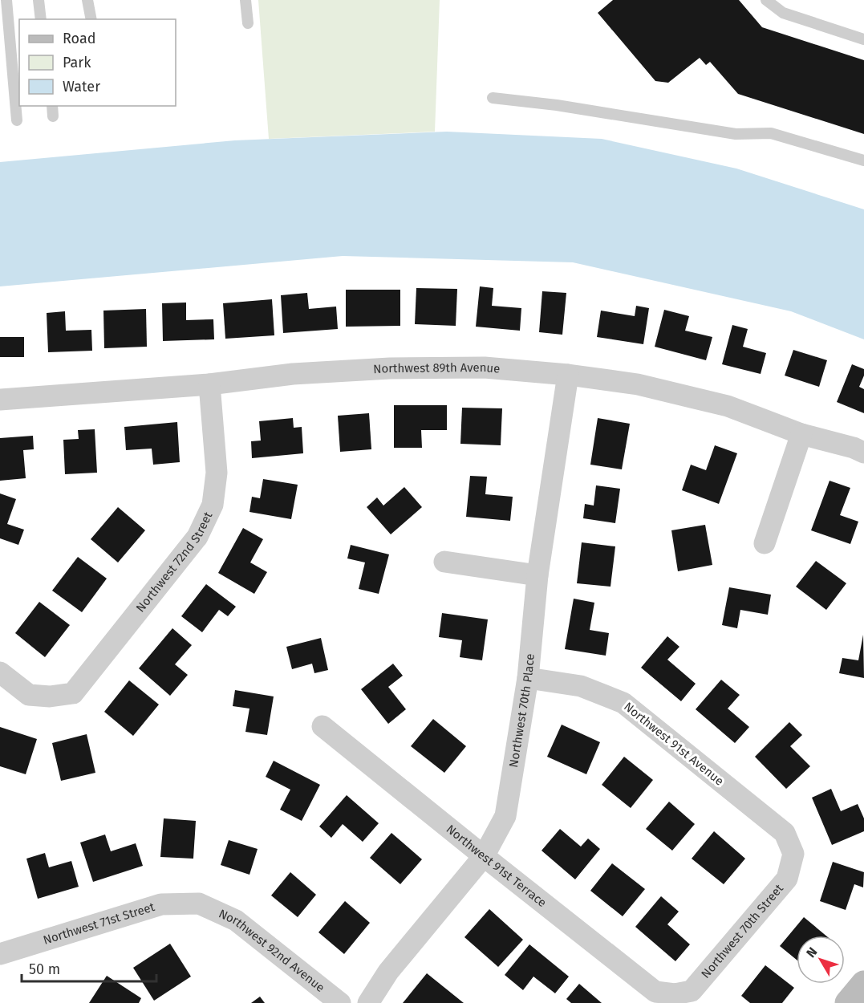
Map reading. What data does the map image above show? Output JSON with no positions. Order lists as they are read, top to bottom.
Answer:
{
  "streets": {
    "street": [
      "Northwest 89th Avenue",
      "Northwest 72nd Street",
      "Northwest 70th Place",
      "Northwest 91st Avenue",
      "Northwest 91st Terrace",
      "Northwest 71st Street",
      "Northwest 70th Street",
      "Northwest 92nd Avenue"
    ]
  },
  "crossings": [
    ["Northwest 89th Avenue", "Northwest 72nd Street"],
    ["Northwest 89th Avenue", "Northwest 70th Place"],
    ["Northwest 70th Place", "Northwest 91st Avenue"],
    ["Northwest 70th Place", "Northwest 91st Terrace"],
    ["Northwest 91st Avenue", "Northwest 70th Street"],
    ["Northwest 91st Terrace", "Northwest 70th Street"],
    ["Northwest 71st Street", "Northwest 92nd Avenue"]
  ],
  "legend": ["Road", "Park", "Water"],
  "scale_bar": "50 m",
  "north": "top left"
}
